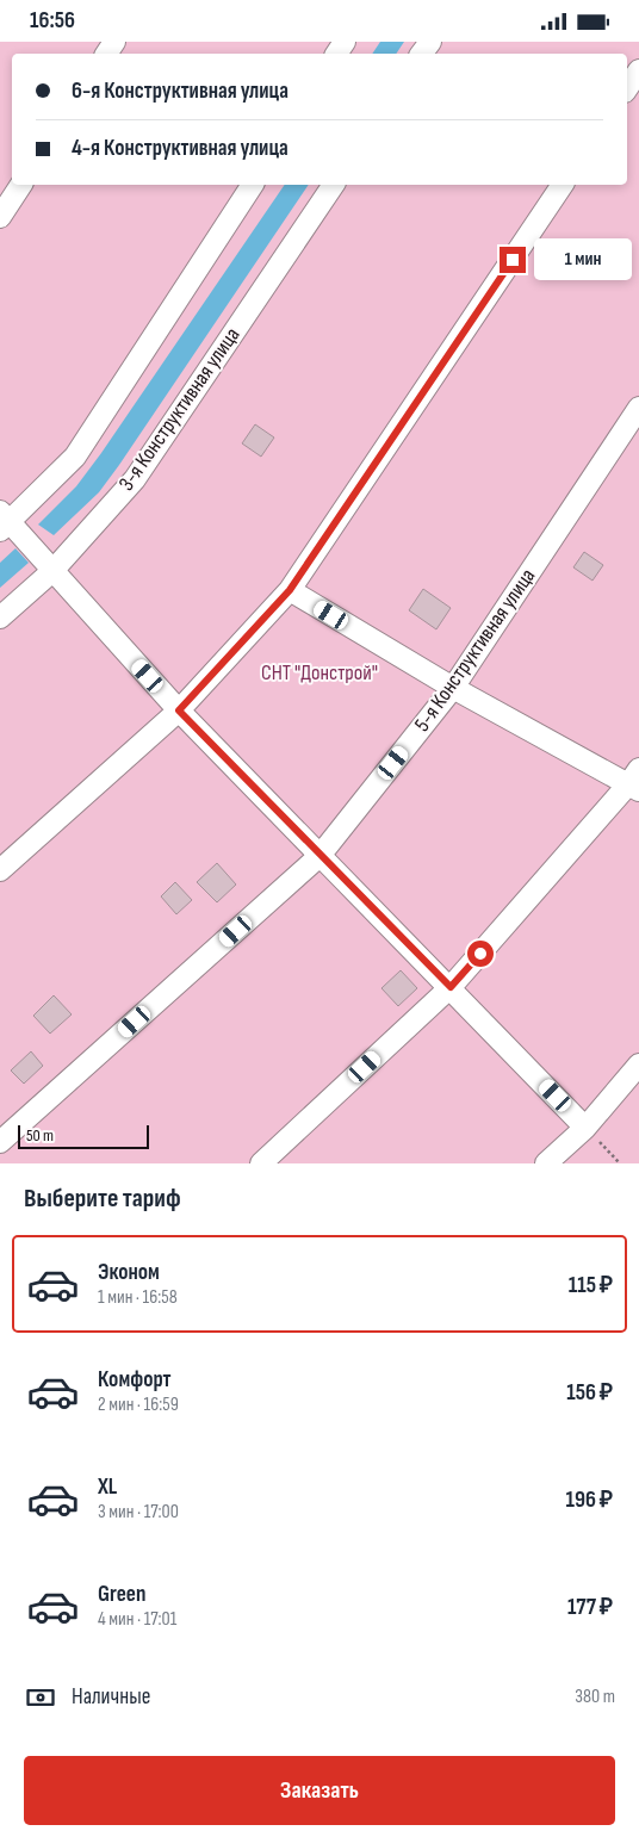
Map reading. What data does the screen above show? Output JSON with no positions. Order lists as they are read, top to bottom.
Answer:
{
  "streets": {
    "street": ["3-я Конструктивная улица", "5-я Конструктивная улица"]
  },
  "parks": ["СНТ \"Донстрой\""],
  "scale_bar": "50 m",
  "page": {
    "status": "16:56",
    "banner": ["6-я Конструктивная улица", "4-я Конструктивная улица"],
    "bubble": "1 мин",
    "scale": "50 m",
    "heading": "Выберите тариф",
    "list": [
      {
        "name": "Эконом",
        "note": "1 мин · 16:58",
        "value": "115 ₽"
      },
      {
        "name": "Комфорт",
        "note": "2 мин · 16:59",
        "value": "156 ₽"
      },
      {
        "name": "XL",
        "note": "3 мин · 17:00",
        "value": "196 ₽"
      },
      {
        "name": "Green",
        "note": "4 мин · 17:01",
        "value": "177 ₽"
      }
    ],
    "pay": ["Наличные", "380 m"],
    "buttons": "Заказать"
  }
}
